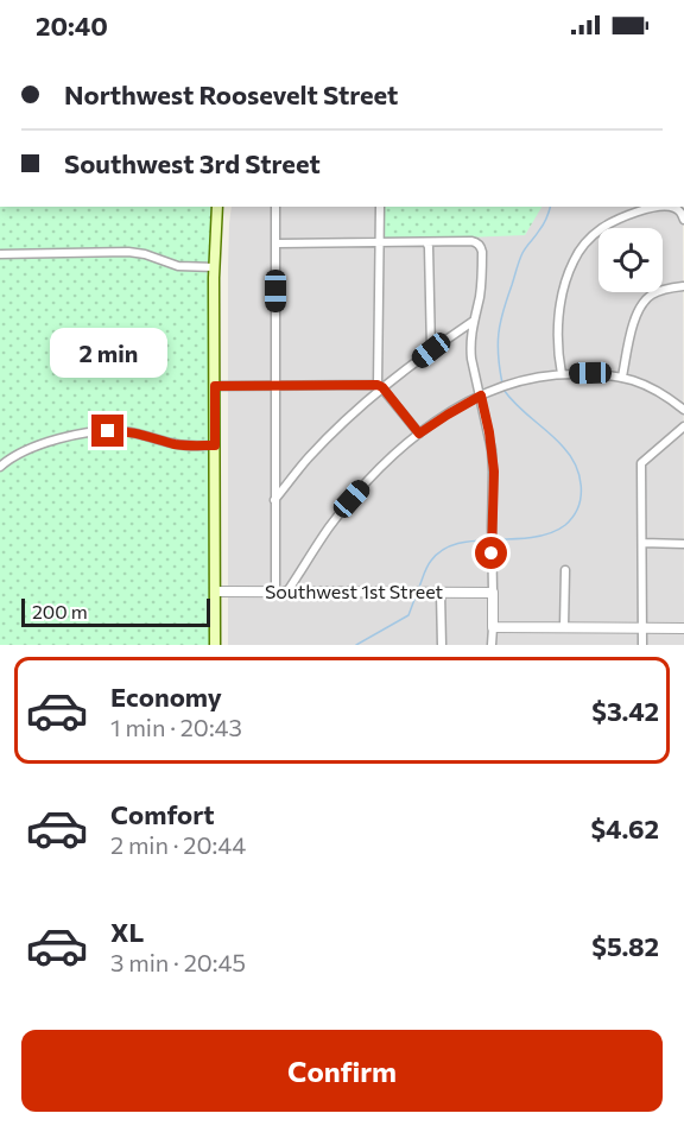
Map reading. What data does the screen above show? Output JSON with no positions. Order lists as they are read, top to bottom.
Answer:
{
  "streets": {
    "street": ["Southwest 1st Street"]
  },
  "scale_bar": "200 m",
  "page": {
    "status": "20:40",
    "banner": ["Northwest Roosevelt Street", "Southwest 3rd Street"],
    "bubble": "2 min",
    "scale": "200 m",
    "list": [
      {
        "name": "Economy",
        "note": "1 min · 20:43",
        "value": "$3.42"
      },
      {
        "name": "Comfort",
        "note": "2 min · 20:44",
        "value": "$4.62"
      },
      {
        "name": "XL",
        "note": "3 min · 20:45",
        "value": "$5.82"
      }
    ],
    "buttons": "Confirm"
  }
}
